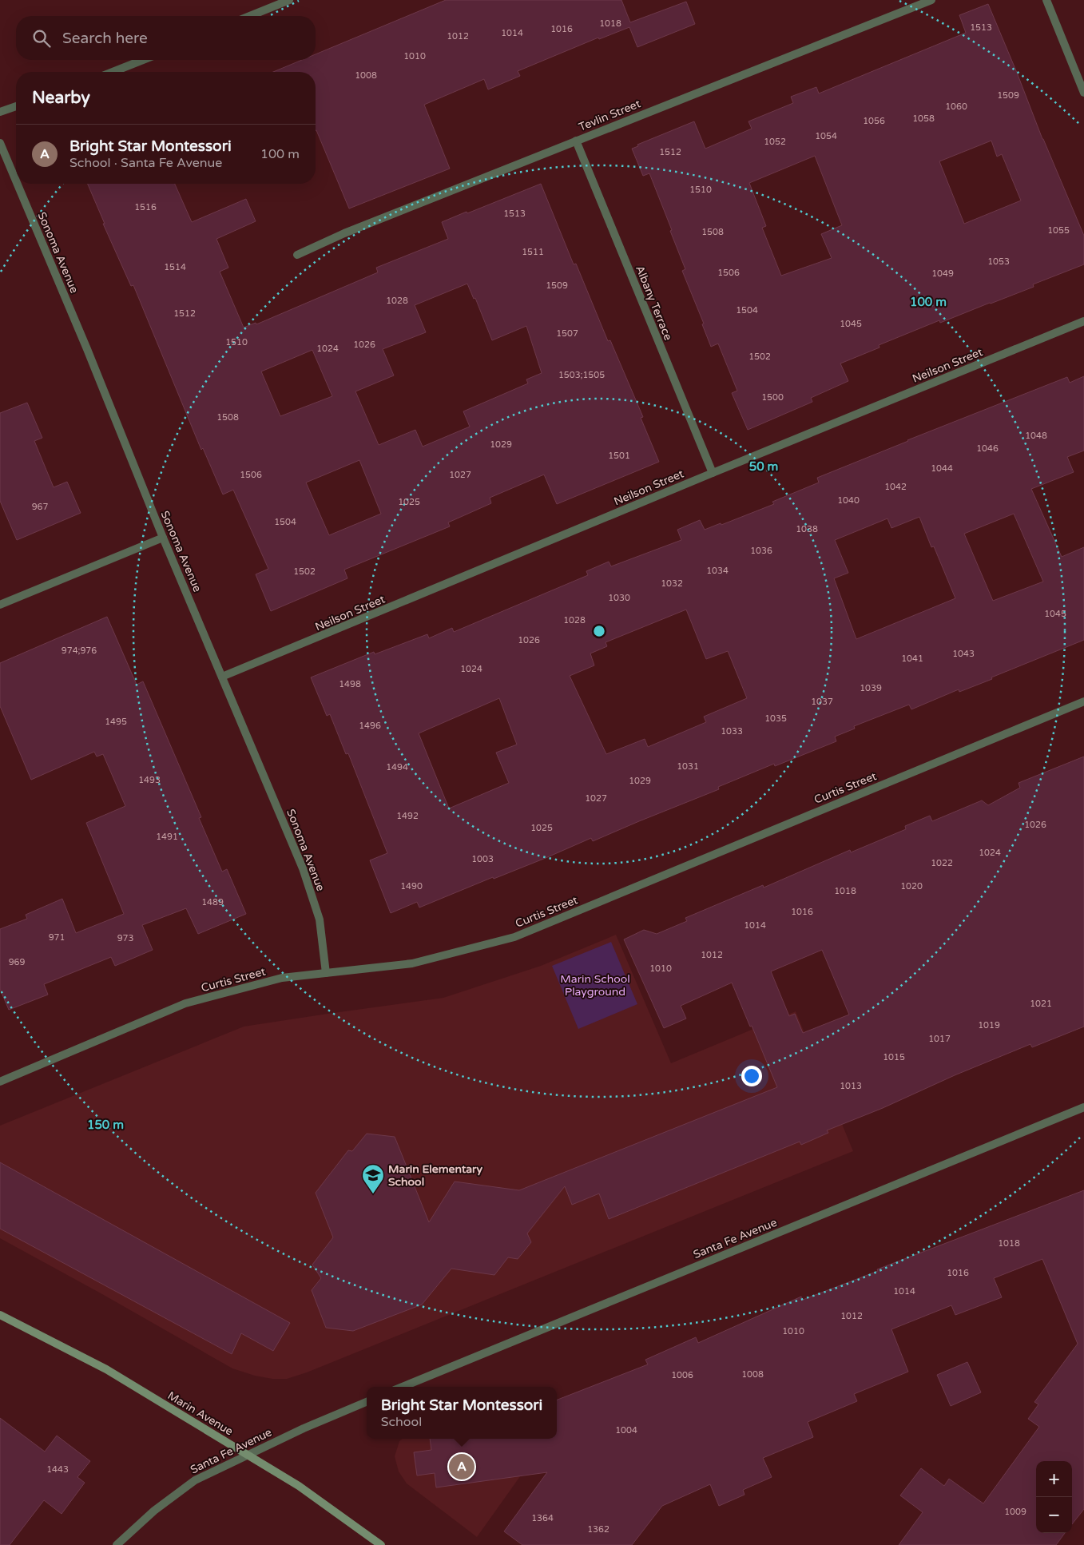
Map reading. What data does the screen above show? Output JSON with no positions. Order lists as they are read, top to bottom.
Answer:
{
  "streets": {
    "main road": ["Marin Avenue"],
    "street": [
      "Tevlin Street",
      "Sonoma Avenue",
      "Albany Terrace",
      "Neilson Street",
      "Curtis Street",
      "Santa Fe Avenue"
    ]
  },
  "crossings": [
    ["Tevlin Street", "Albany Terrace"],
    ["Sonoma Avenue", "Neilson Street"],
    ["Sonoma Avenue", "Curtis Street"],
    ["Albany Terrace", "Neilson Street"],
    ["Santa Fe Avenue", "Marin Avenue"]
  ],
  "parks": ["Marin School Playground"],
  "places": {
    "school or university": ["Marin Elementary School"]
  },
  "house_numbers": [
    "1018",
    "1513",
    "1016",
    "1014",
    "1012",
    "1010",
    "1008",
    "1509",
    "1060",
    "1058",
    "1056",
    "1054",
    "1052",
    "1512",
    "1510",
    "1516",
    "1513",
    "1055",
    "1508",
    "1511",
    "1053",
    "1514",
    "1506",
    "1049",
    "1509",
    "1028",
    "1504",
    "1512",
    "1045",
    "1507",
    "1510",
    "1026",
    "1024",
    "1502",
    "1503;1505",
    "1500",
    "1508",
    "1048",
    "1029",
    "1046",
    "1501",
    "1044",
    "1506",
    "1027",
    "1042",
    "1040",
    "1025",
    "967",
    "1504",
    "1038",
    "1036",
    "1034",
    "1502",
    "1032",
    "1030",
    "1045",
    "1028",
    "1026",
    "974;976",
    "1043",
    "1041",
    "1024",
    "1498",
    "1039",
    "1037",
    "1035",
    "1495",
    "1496",
    "1033",
    "1031",
    "1494",
    "1493",
    "1029",
    "1027",
    "1492",
    "1026",
    "1025",
    "1491",
    "1024",
    "1003",
    "1022",
    "1490",
    "1020",
    "1018",
    "1489",
    "1016",
    "1014",
    "971",
    "973",
    "1012",
    "969",
    "1010",
    "1021",
    "1019",
    "1017",
    "1015",
    "1013",
    "1018",
    "1016",
    "1014",
    "1012",
    "1010",
    "1008",
    "1006",
    "1004",
    "1443",
    "1009",
    "1364",
    "1362"
  ],
  "page": {
    "search": "Search here",
    "heading": "Nearby",
    "list": [
      {
        "mark": "A",
        "name": "Bright Star Montessori",
        "note": "School · Santa Fe Avenue",
        "value": "100 m"
      }
    ],
    "popup": ["Bright Star Montessori", "School"],
    "pins": "A",
    "map_buttons": ["+", "−"]
  },
  "rings": ["100 m", "50 m", "150 m"]
}
